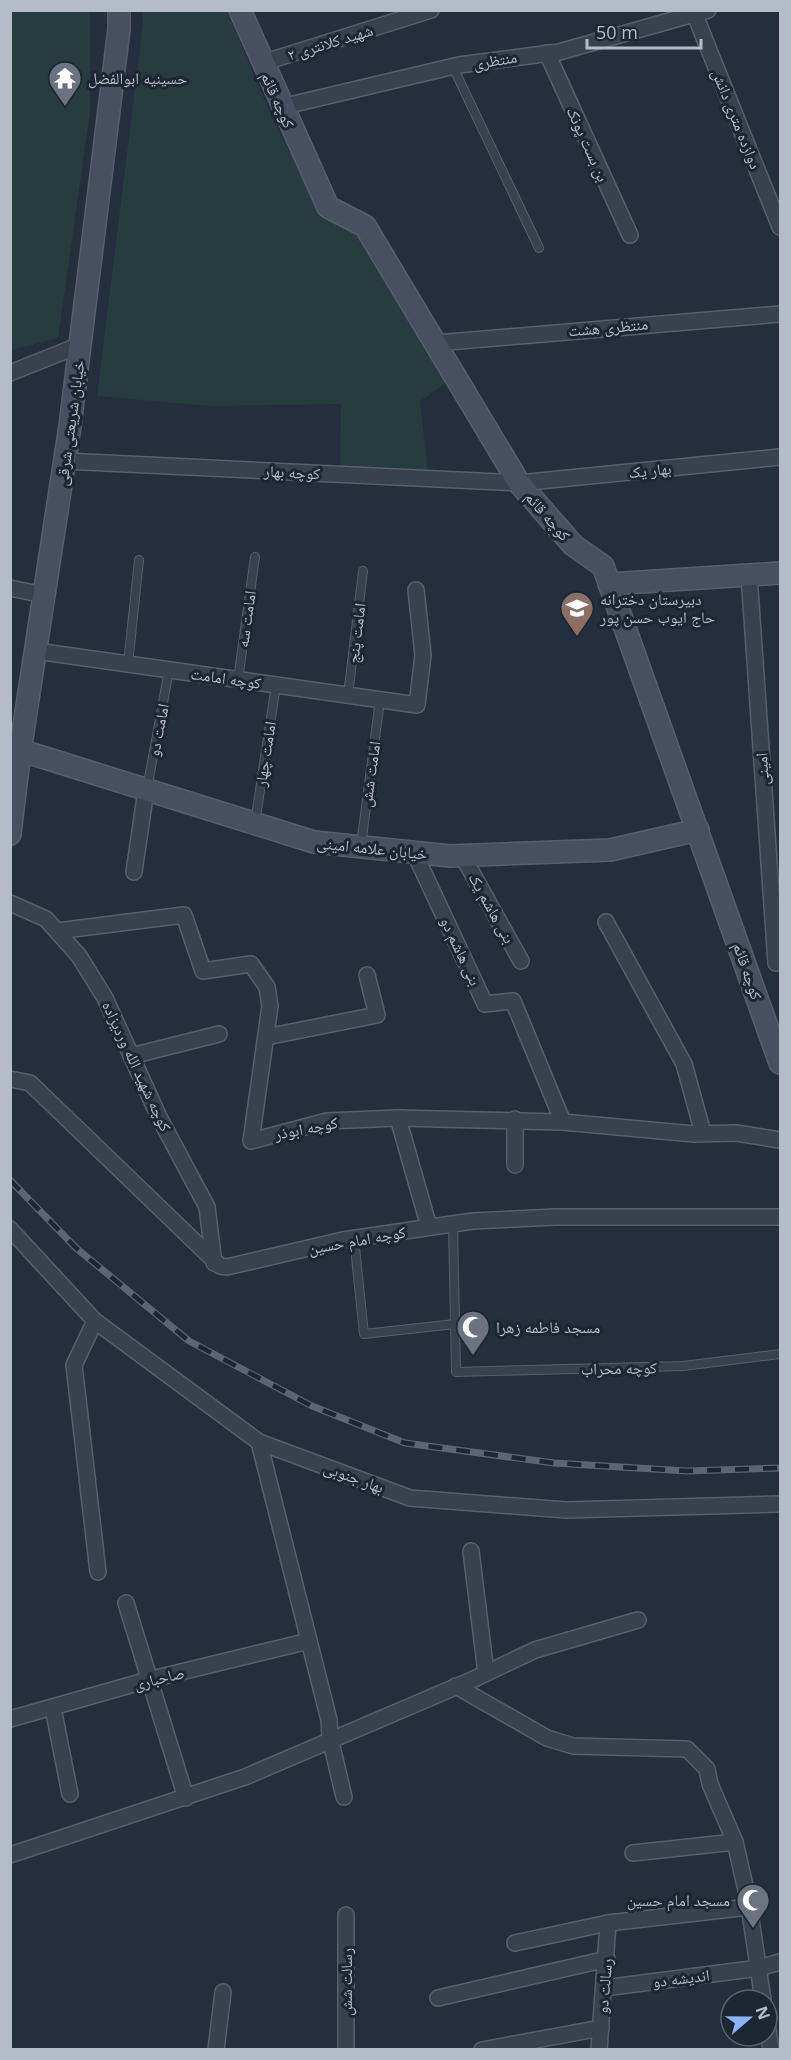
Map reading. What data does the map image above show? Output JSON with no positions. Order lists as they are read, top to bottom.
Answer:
{
  "streets": {
    "street": [
      "شهید کلانتری ۲",
      "منتظری",
      "کوچه قائم",
      "دوازده متری دانش",
      "بن بست پونک",
      "منتظری هشت",
      "خیابان شریعتی شرقی",
      "بهار یک",
      "کوچه بهار",
      "کوچه امامت",
      "امینی",
      "خیابان علامه امینی",
      "بنی هاشم یک",
      "بنی هاشم دو",
      "کوچه شهید الله وردیزاده",
      "کوچه ابوذر",
      "کوچه امام حسین",
      "بهار جنوبی",
      "صاحباری",
      "اندیشه دو",
      "رسالت شش",
      "رسالت دو"
    ],
    "lane": [
      "امامت سه",
      "امامت پنج",
      "امامت دو",
      "امامت چهار",
      "امامت شش",
      "کوچه محراب"
    ]
  },
  "crossings": [
    ["شهید کلانتری ۲", "کوچه قائم"],
    ["منتظری", "کوچه قائم"],
    ["منتظری", "دوازده متری دانش"],
    ["منتظری", "بن بست پونک"],
    ["کوچه قائم", "منتظری هشت"],
    ["کوچه قائم", "بهار یک"],
    ["کوچه قائم", "کوچه بهار"],
    ["کوچه قائم", "خیابان علامه امینی"],
    ["خیابان شریعتی شرقی", "کوچه بهار"],
    ["خیابان شریعتی شرقی", "کوچه امامت"],
    ["خیابان شریعتی شرقی", "خیابان علامه امینی"],
    ["بهار یک", "کوچه بهار"],
    ["امامت سه", "کوچه امامت"],
    ["امامت پنج", "کوچه امامت"],
    ["کوچه امامت", "امامت دو"],
    ["کوچه امامت", "امامت چهار"],
    ["کوچه امامت", "امامت شش"],
    ["امامت دو", "خیابان علامه امینی"],
    ["امامت چهار", "خیابان علامه امینی"],
    ["امامت شش", "خیابان علامه امینی"],
    ["خیابان علامه امینی", "بنی هاشم یک"],
    ["خیابان علامه امینی", "بنی هاشم دو"],
    ["بنی هاشم دو", "کوچه ابوذر"],
    ["کوچه شهید الله وردیزاده", "کوچه ابوذر"],
    ["کوچه شهید الله وردیزاده", "کوچه امام حسین"],
    ["اندیشه دو", "رسالت دو"]
  ],
  "places": {
    "temple": ["حسینیه ابوالفضل"],
    "school or university": ["دبیرستان دخترانه حاج ایوب حسن پور"],
    "mosque": ["مسجد فاطمه زهرا", "مسجد امام حسین"]
  },
  "scale_bar": "50 m",
  "north": "right"
}
